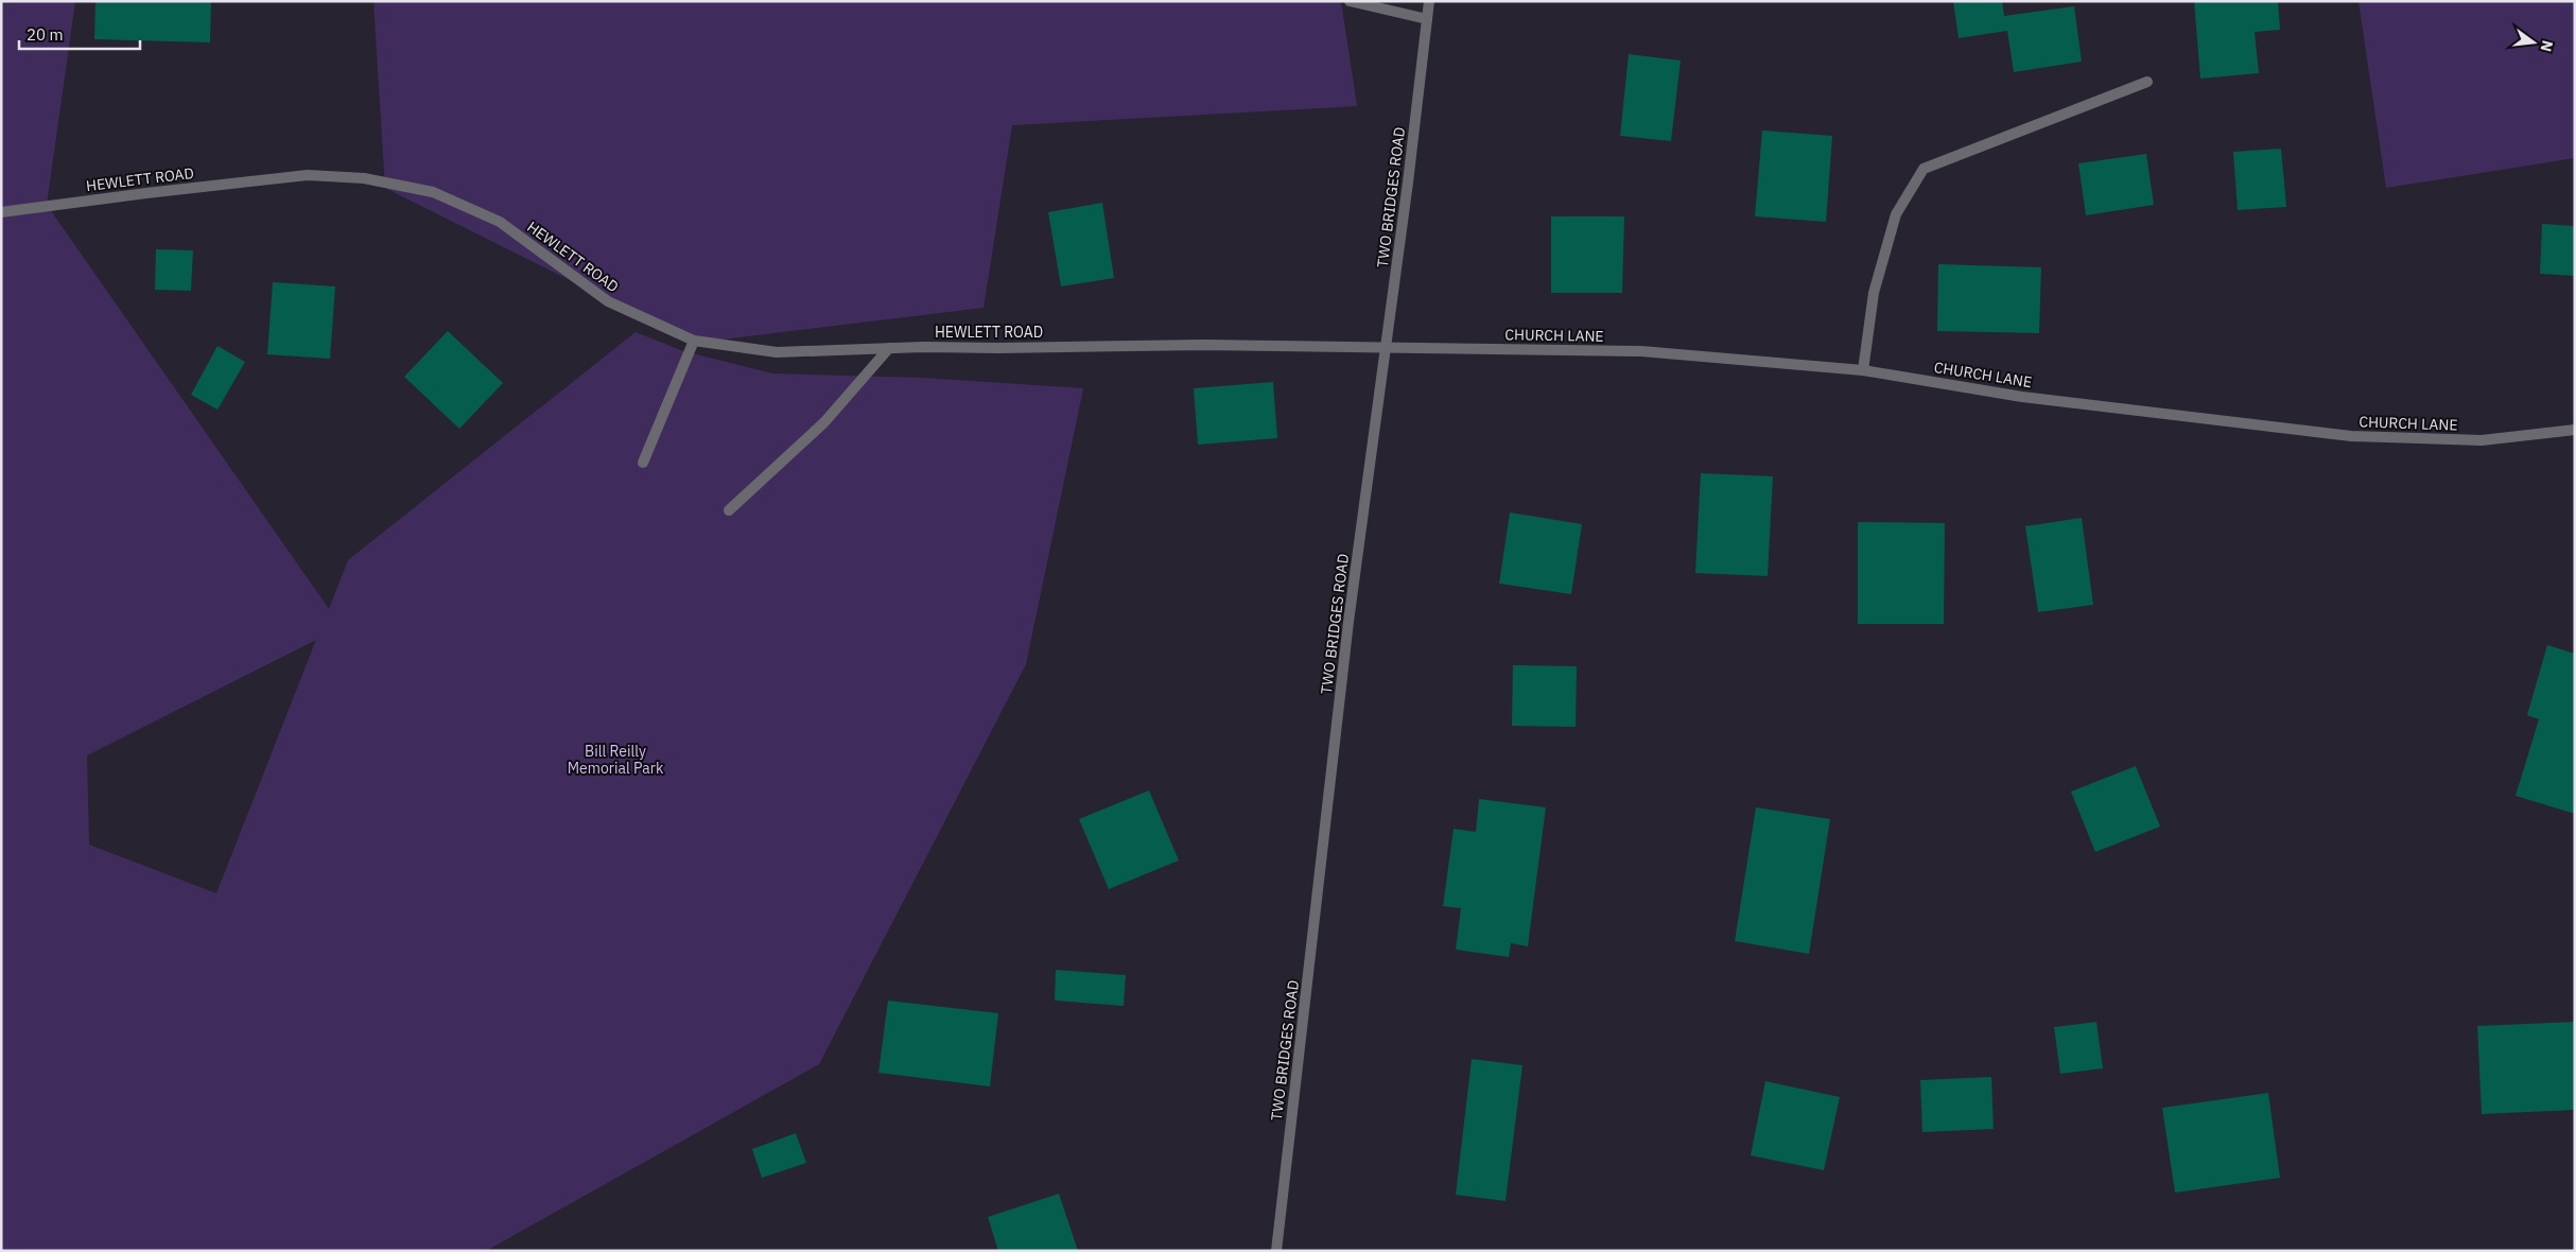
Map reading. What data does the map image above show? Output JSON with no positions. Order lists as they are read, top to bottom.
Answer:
{
  "streets": {
    "street": ["HEWLETT ROAD", "TWO BRIDGES ROAD", "CHURCH LANE"]
  },
  "crossings": [
    ["HEWLETT ROAD", "TWO BRIDGES ROAD"],
    ["HEWLETT ROAD", "CHURCH LANE"],
    ["TWO BRIDGES ROAD", "CHURCH LANE"]
  ],
  "parks": ["Bill Reilly Memorial Park"],
  "scale_bar": "20 m",
  "north": "right"
}
